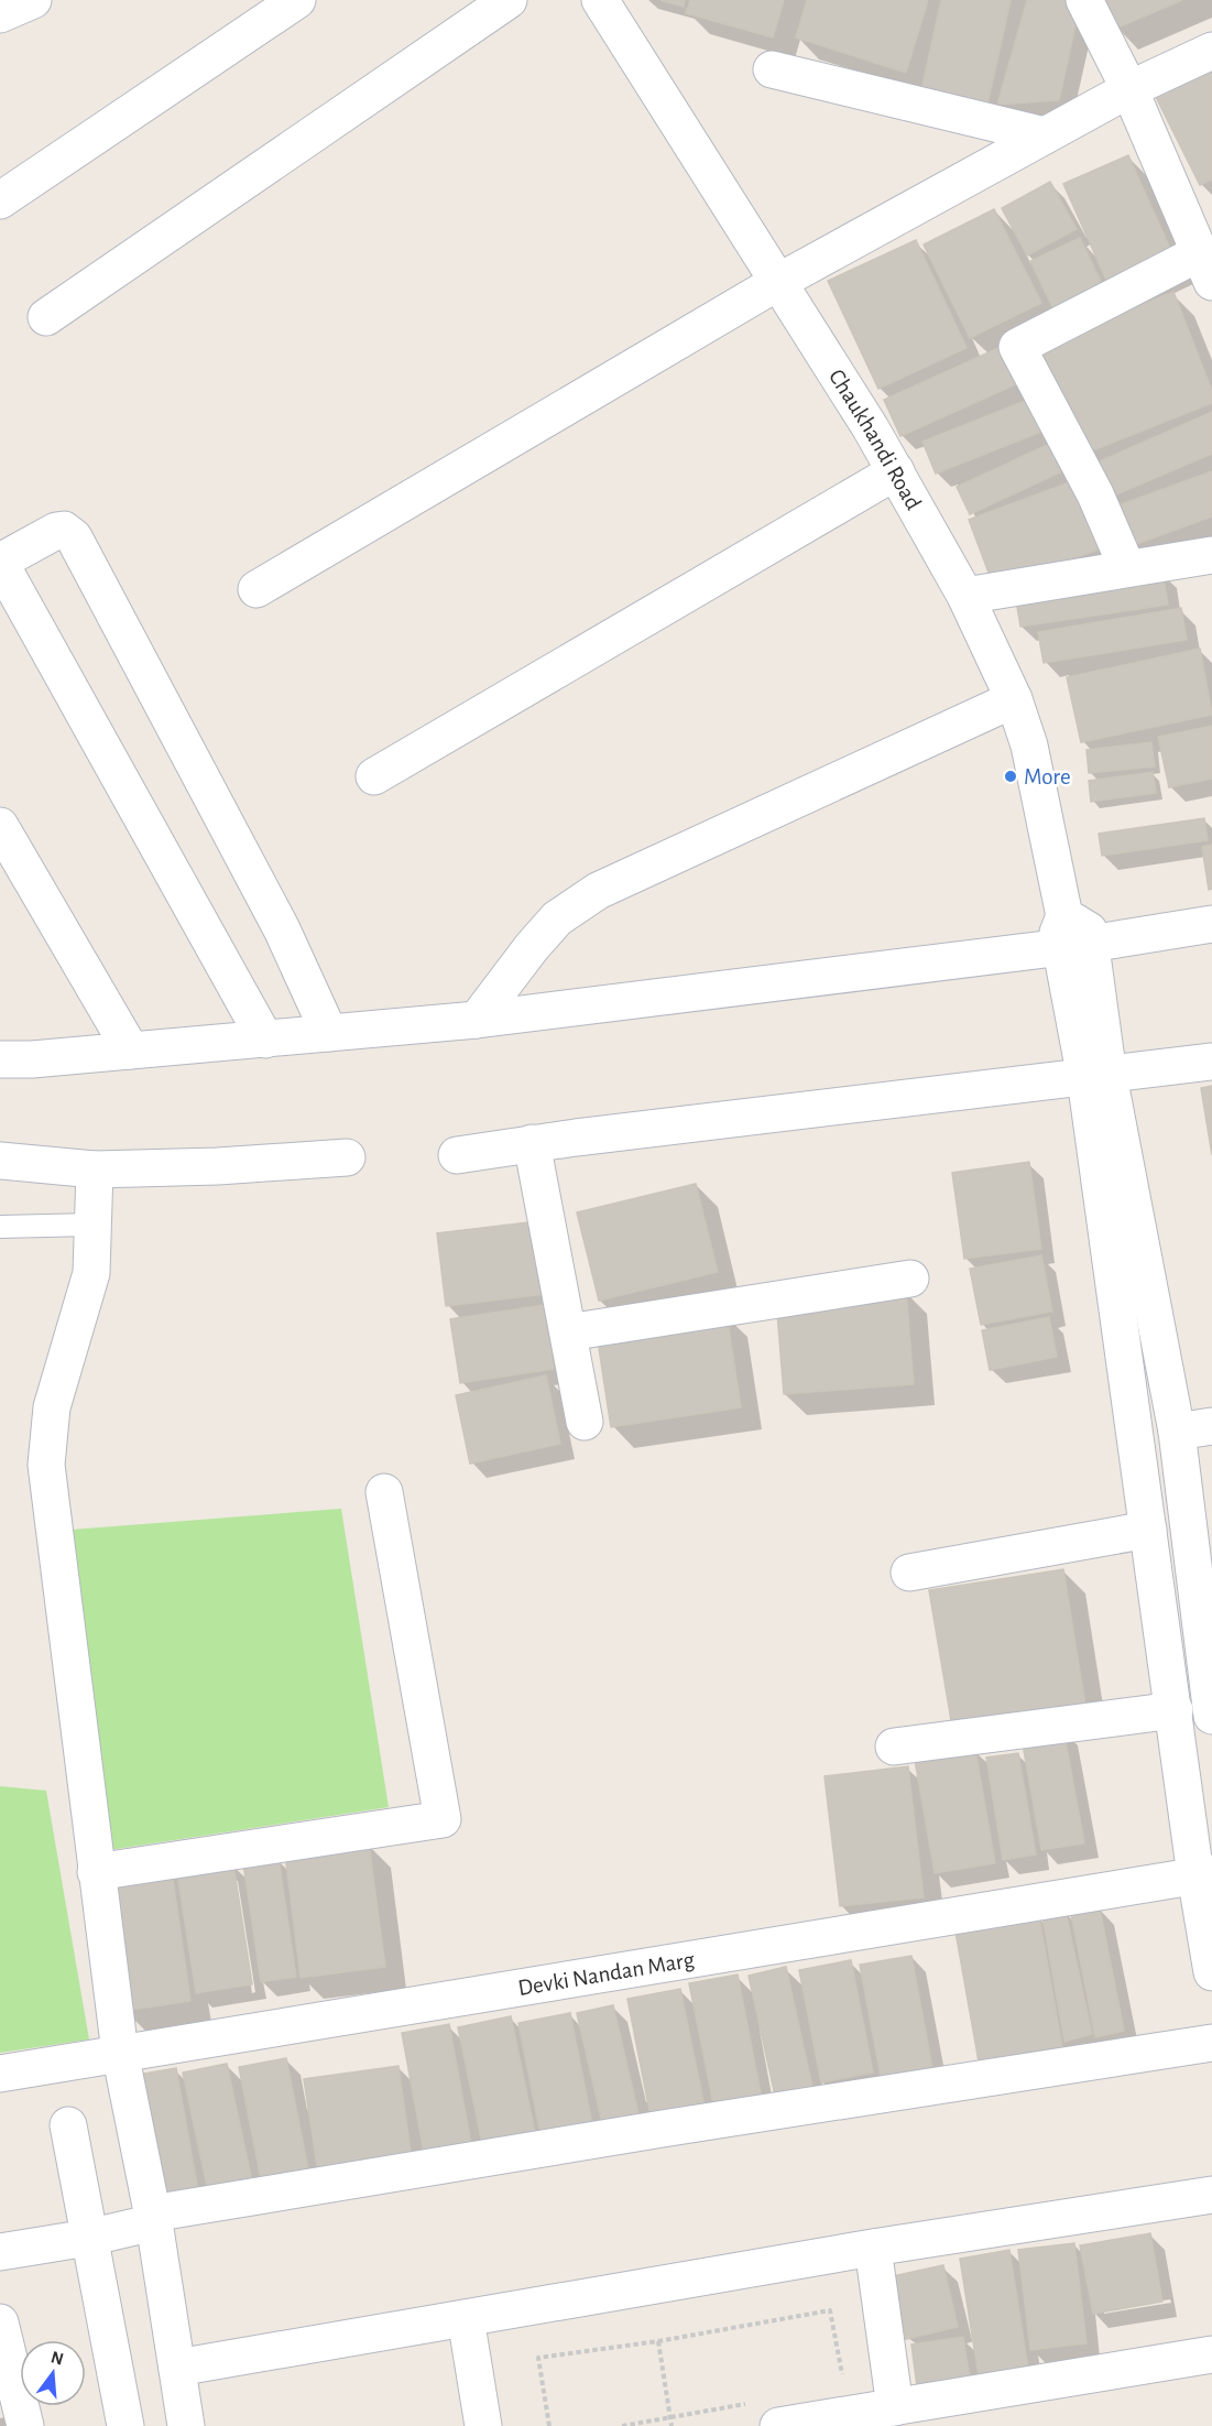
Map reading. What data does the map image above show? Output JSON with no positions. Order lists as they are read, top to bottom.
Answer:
{
  "streets": {
    "street": ["Chaukhandi Road", "Devki Nandan Marg"]
  },
  "places": ["More"],
  "north": "top"
}
